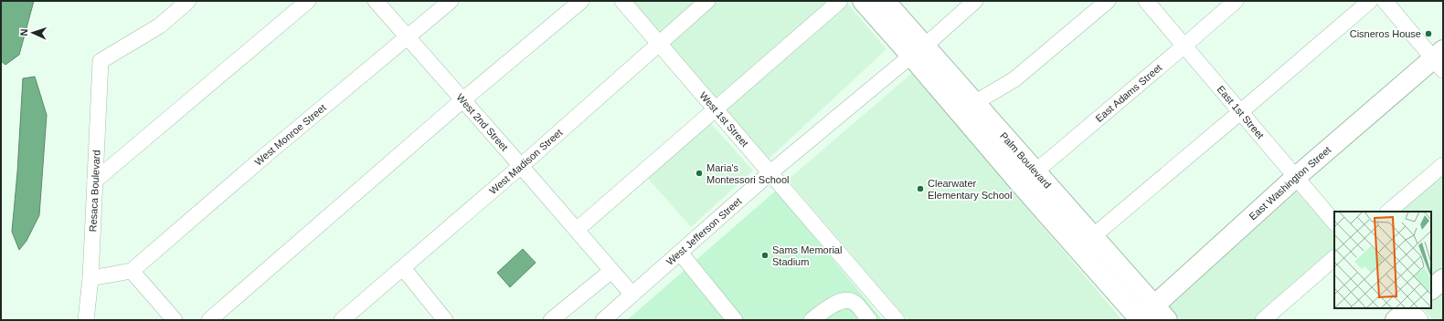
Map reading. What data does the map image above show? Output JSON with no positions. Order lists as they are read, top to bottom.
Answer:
{
  "streets": {
    "main road": ["Palm Boulevard", "East Washington Street"],
    "street": [
      "East Adams Street",
      "East 1st Street",
      "West 1st Street",
      "West 2nd Street",
      "West Monroe Street",
      "West Madison Street",
      "Resaca Boulevard",
      "West Jefferson Street"
    ]
  },
  "crossings": [
    ["East Adams Street", "East 1st Street"],
    ["East Adams Street", "Palm Boulevard"],
    ["East 1st Street", "East Washington Street"],
    ["West 1st Street", "West Madison Street"],
    ["West 1st Street", "West Jefferson Street"],
    ["West 2nd Street", "West Monroe Street"],
    ["West 2nd Street", "West Madison Street"],
    ["West 2nd Street", "West Jefferson Street"],
    ["Palm Boulevard", "East Washington Street"],
    ["Palm Boulevard", "West Jefferson Street"]
  ],
  "places": [
    "Cisneros House",
    "Maria's Montessori School",
    "Clearwater Elementary School",
    "Sams Memorial Stadium"
  ],
  "north": "left"
}
